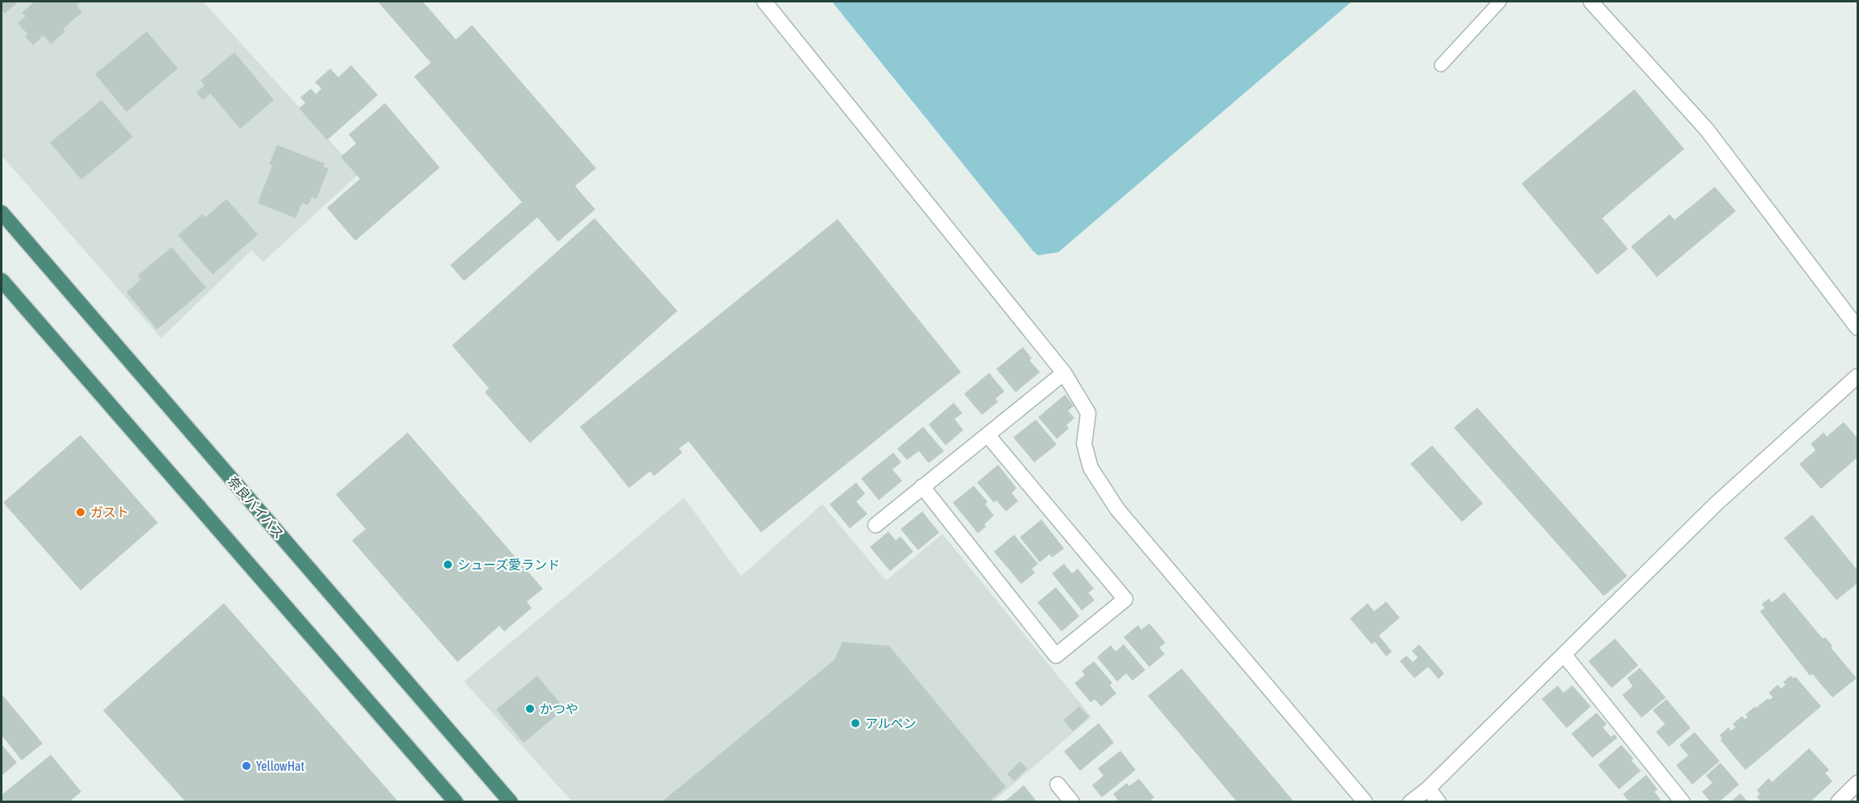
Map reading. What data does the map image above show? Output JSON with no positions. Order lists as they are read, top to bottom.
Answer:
{
  "streets": {
    "highway": ["奈良バイパス"]
  },
  "places": [
    "ガスト",
    "シューズ愛ランド",
    "かつや",
    "アルペン",
    "YellowHat"
  ]
}
